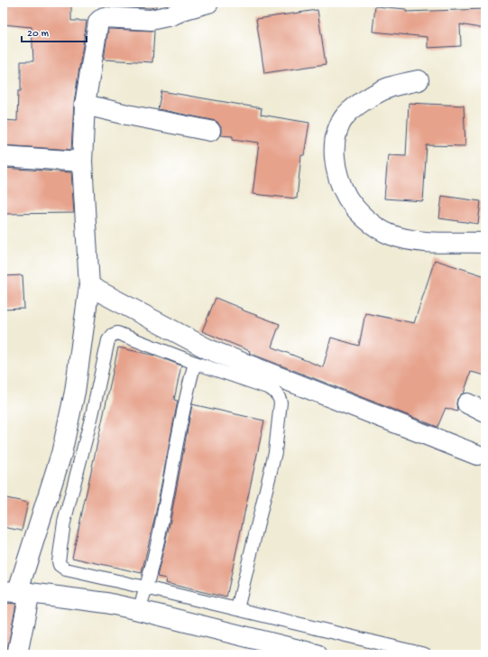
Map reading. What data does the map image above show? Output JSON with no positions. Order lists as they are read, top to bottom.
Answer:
{
  "scale_bar": "20 m"
}
